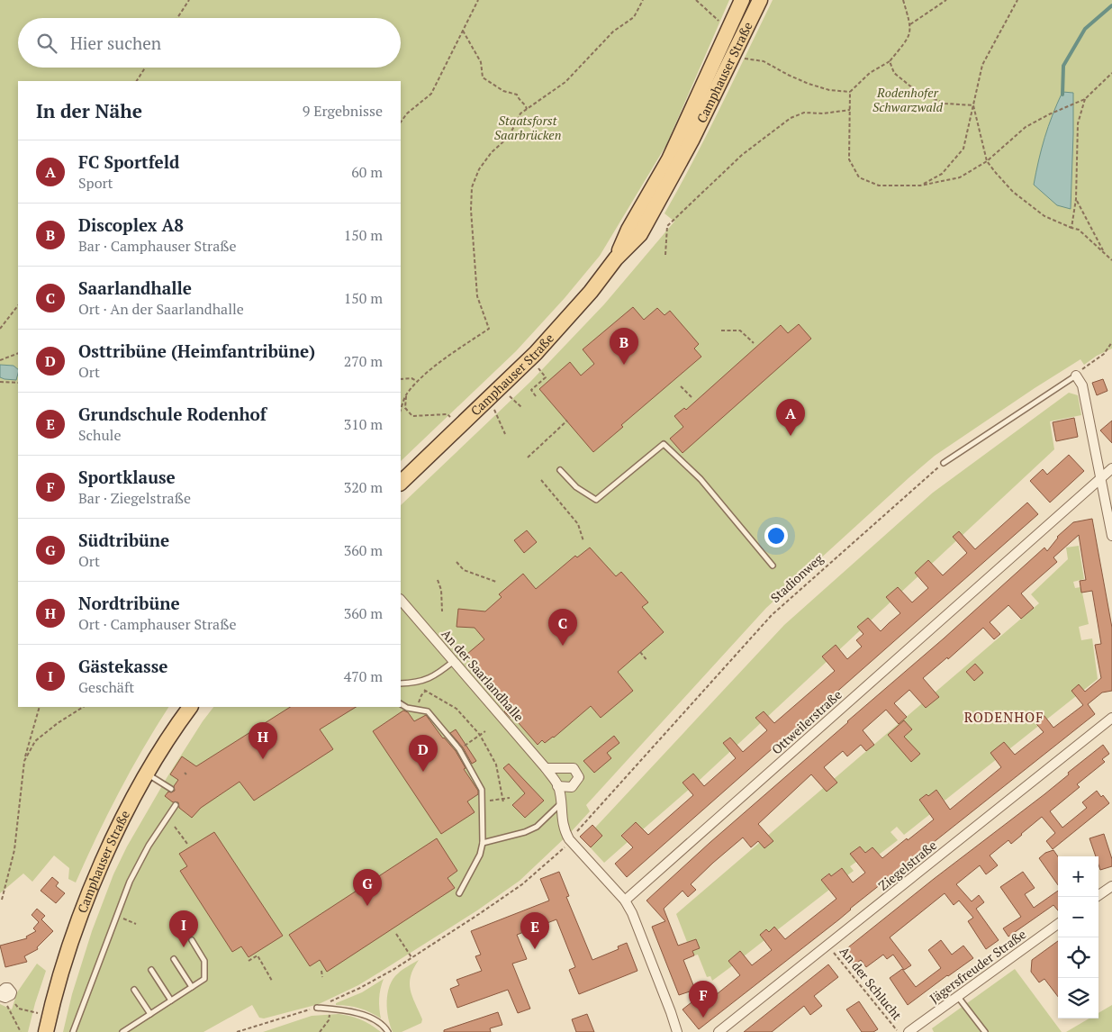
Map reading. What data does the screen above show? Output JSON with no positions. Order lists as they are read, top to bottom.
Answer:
{
  "streets": {
    "main road": ["Camphauser Straße"],
    "street": [
      "An der Saarlandhalle",
      "Ottweilerstraße",
      "Ziegelstraße",
      "Jägersfreuder Straße"
    ],
    "path": ["Stadionweg", "An der Schlucht"]
  },
  "crossings": [
    ["Stadionweg", "An der Saarlandhalle"],
    ["An der Saarlandhalle", "Ottweilerstraße"]
  ],
  "districts": ["RODENHOF"],
  "parks": ["Rodenhofer Schwarzwald", "Staatsforst Saarbrücken"],
  "page": {
    "search": "Hier suchen",
    "heading": ["In der Nähe", "9 Ergebnisse"],
    "list": [
      {
        "mark": "A",
        "name": "FC Sportfeld",
        "note": "Sport",
        "value": "60 m"
      },
      {
        "mark": "B",
        "name": "Discoplex A8",
        "note": "Bar · Camphauser Straße",
        "value": "150 m"
      },
      {
        "mark": "C",
        "name": "Saarlandhalle",
        "note": "Ort · An der Saarlandhalle",
        "value": "150 m"
      },
      {
        "mark": "D",
        "name": "Osttribüne (Heimfantribüne)",
        "note": "Ort",
        "value": "270 m"
      },
      {
        "mark": "E",
        "name": "Grundschule Rodenhof",
        "note": "Schule",
        "value": "310 m"
      },
      {
        "mark": "F",
        "name": "Sportklause",
        "note": "Bar · Ziegelstraße",
        "value": "320 m"
      },
      {
        "mark": "G",
        "name": "Südtribüne",
        "note": "Ort",
        "value": "360 m"
      },
      {
        "mark": "H",
        "name": "Nordtribüne",
        "note": "Ort · Camphauser Straße",
        "value": "360 m"
      },
      {
        "mark": "I",
        "name": "Gästekasse",
        "note": "Geschäft",
        "value": "470 m"
      }
    ],
    "pins": [
      "B",
      "A",
      "C",
      "H",
      "D",
      "G",
      "I",
      "E",
      "F"
    ],
    "map_buttons": ["+", "−"]
  }
}
